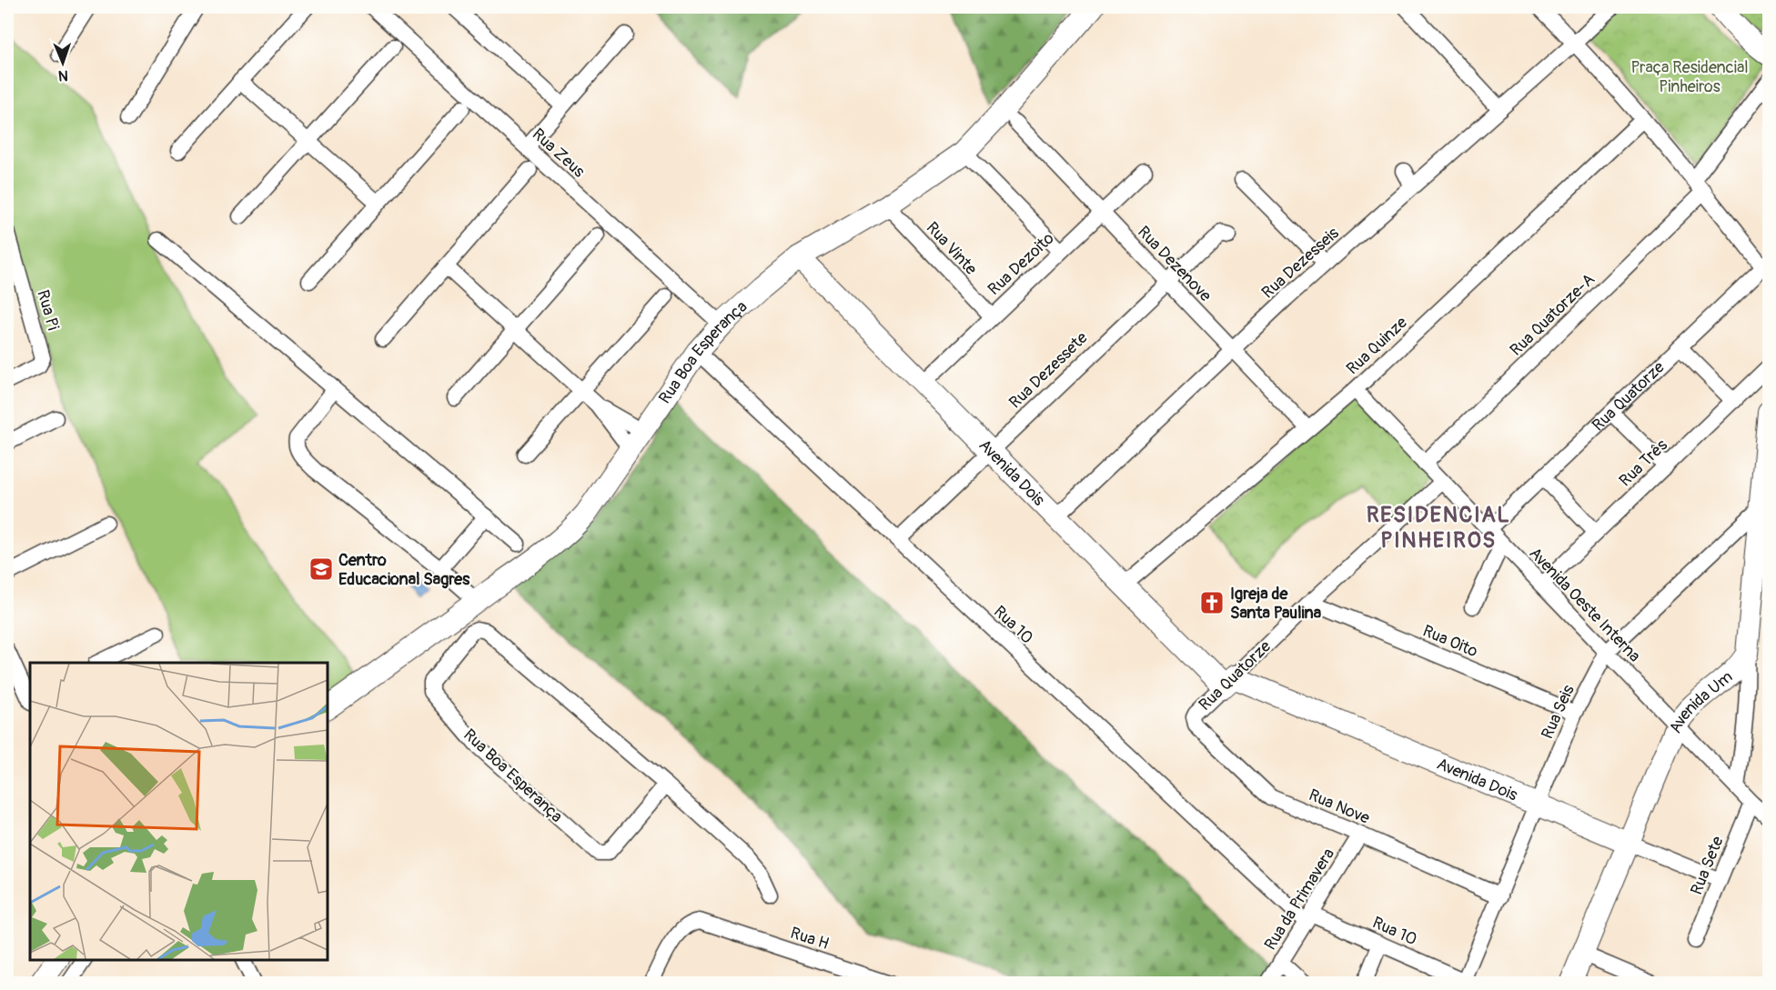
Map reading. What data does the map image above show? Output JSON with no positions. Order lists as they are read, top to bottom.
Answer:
{
  "streets": {
    "street": [
      "Rua Zeus",
      "Rua Vinte",
      "Rua Dezesseis",
      "Rua Dezoito",
      "Rua Dezenove",
      "Rua Pi",
      "Rua Quatorze-A",
      "Rua Quinze",
      "Rua Boa Esperança",
      "Rua Dezessete",
      "Rua Quatorze",
      "Rua Três",
      "Avenida Dois",
      "Avenida Oeste Interna",
      "Rua 10",
      "Rua Oito",
      "Avenida Um",
      "Rua Seis",
      "Rua Nove",
      "Rua Sete",
      "Rua da Primavera",
      "Rua H"
    ]
  },
  "crossings": [
    ["Rua Zeus", "Rua Boa Esperança"],
    ["Rua Vinte", "Rua Dezoito"],
    ["Rua Vinte", "Rua Boa Esperança"],
    ["Rua Dezesseis", "Rua Dezenove"],
    ["Rua Dezesseis", "Avenida Dois"],
    ["Rua Dezoito", "Rua Dezenove"],
    ["Rua Dezoito", "Avenida Dois"],
    ["Rua Dezenove", "Rua Quinze"],
    ["Rua Dezenove", "Rua Dezessete"],
    ["Rua Quatorze-A", "Avenida Oeste Interna"],
    ["Rua Quinze", "Avenida Dois"],
    ["Rua Quinze", "Avenida Oeste Interna"],
    ["Rua Boa Esperança", "Avenida Dois"],
    ["Rua Boa Esperança", "Rua 10"],
    ["Rua Dezessete", "Avenida Dois"],
    ["Rua Dezessete", "Rua 10"],
    ["Rua Quatorze", "Avenida Dois"],
    ["Rua Quatorze", "Avenida Oeste Interna"],
    ["Rua Quatorze", "Rua Oito"],
    ["Rua Quatorze", "Rua Nove"],
    ["Rua Três", "Avenida Oeste Interna"],
    ["Avenida Dois", "Avenida Um"],
    ["Avenida Dois", "Rua Seis"],
    ["Avenida Dois", "Rua Sete"],
    ["Avenida Oeste Interna", "Avenida Um"],
    ["Avenida Oeste Interna", "Rua Seis"],
    ["Avenida Oeste Interna", "Rua Sete"],
    ["Rua 10", "Rua Seis"],
    ["Rua 10", "Rua da Primavera"],
    ["Rua Oito", "Rua Seis"],
    ["Rua Seis", "Rua Nove"],
    ["Rua Nove", "Rua da Primavera"]
  ],
  "districts": ["RESIDENCIAL PINHEIROS"],
  "parks": ["Praça Residencial Pinheiros"],
  "places": {
    "school or university": ["Centro Educacional Sagres"],
    "church": ["Igreja de Santa Paulina"]
  },
  "north": "bottom"
}
